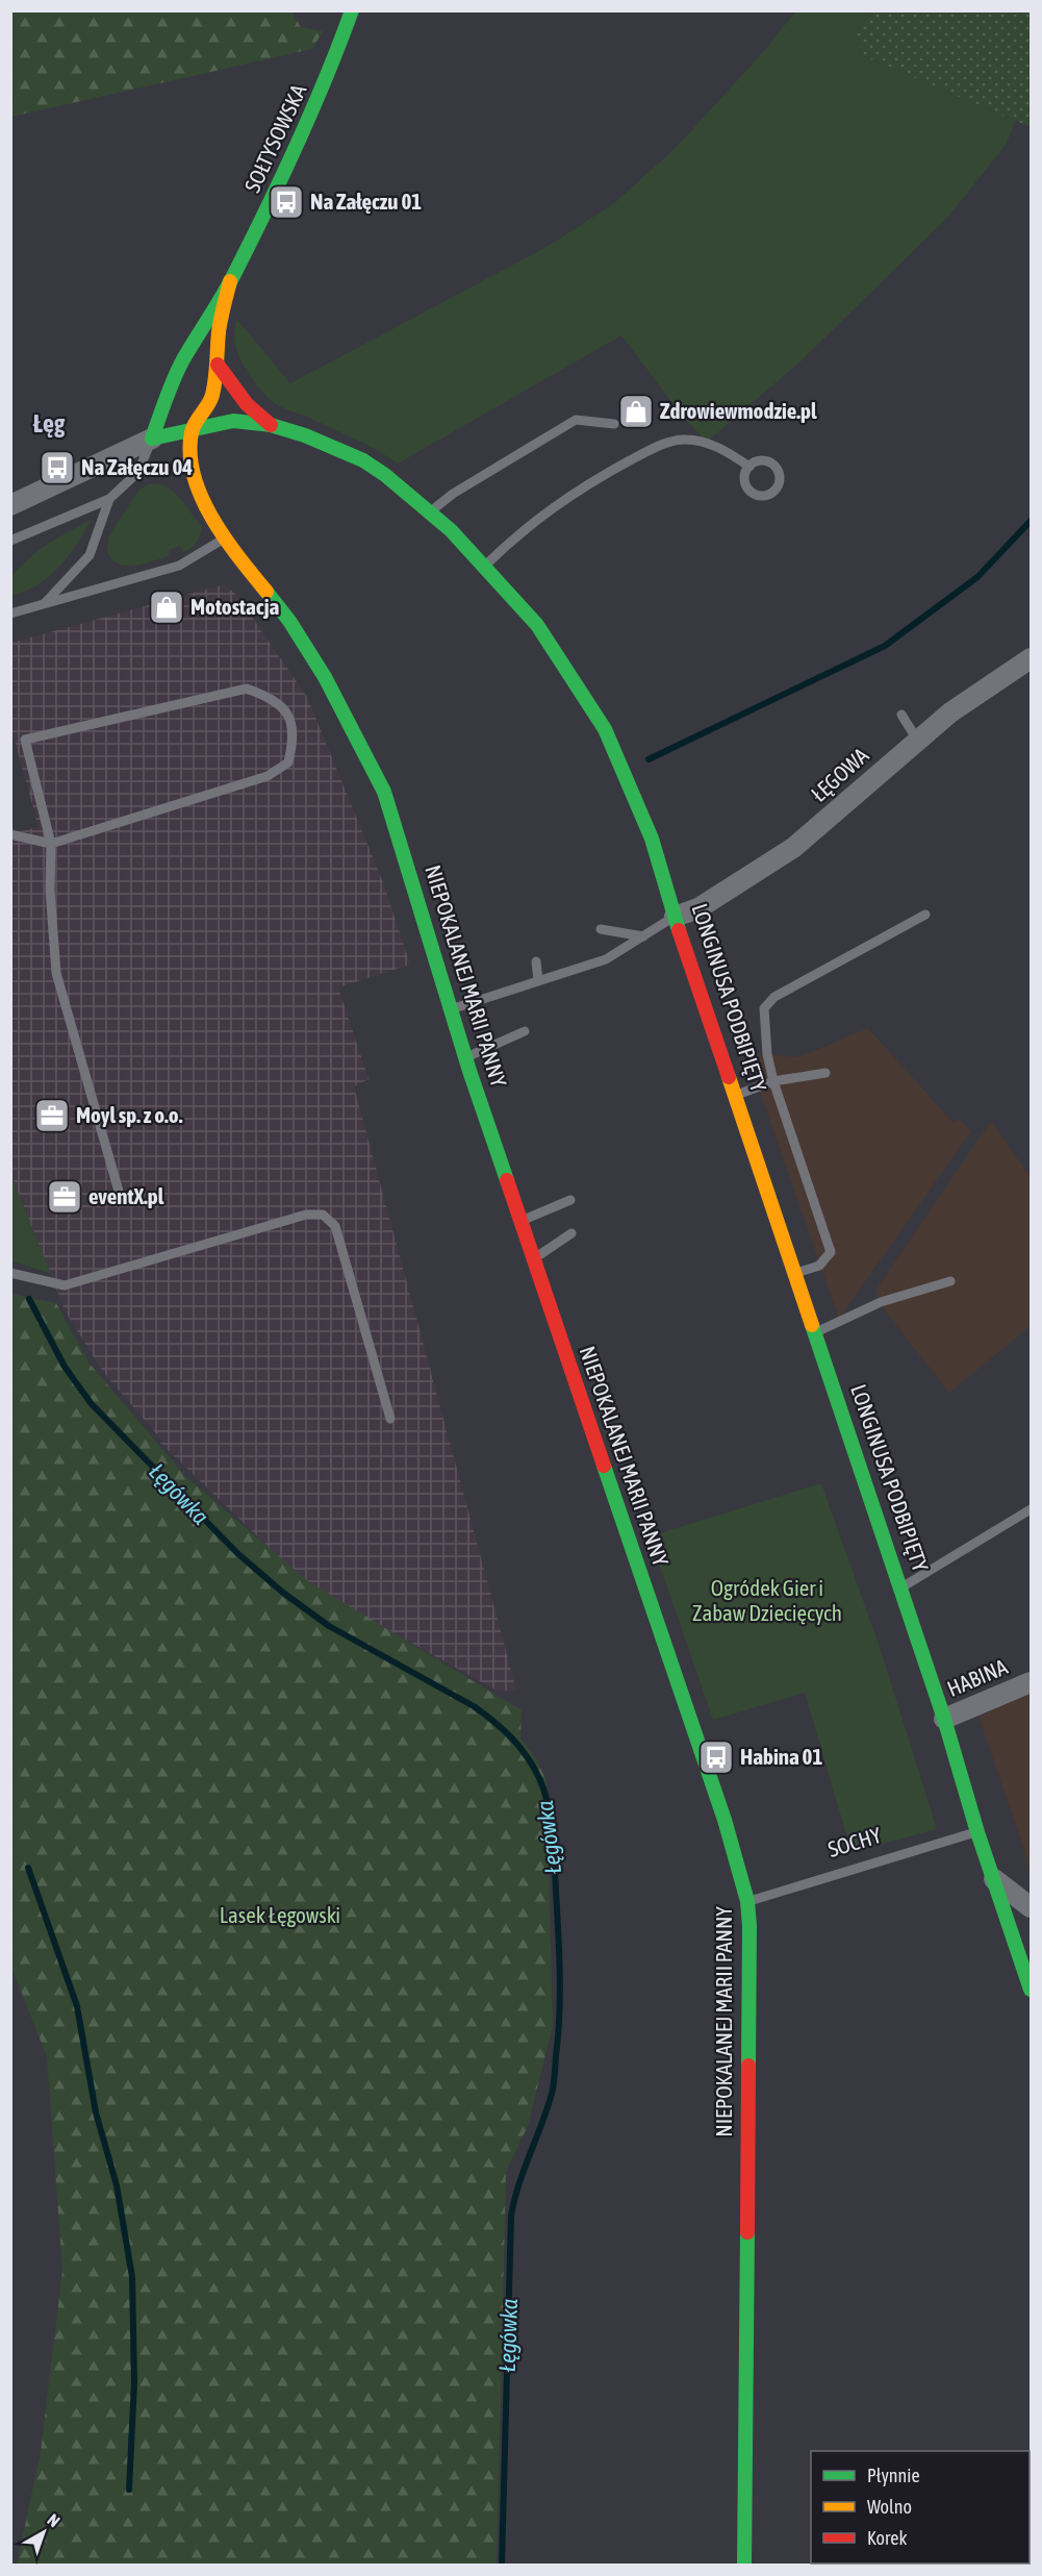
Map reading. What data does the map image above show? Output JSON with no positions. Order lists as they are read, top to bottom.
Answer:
{
  "streets": {
    "street": [
      "SOŁTYSOWSKA",
      "ŁĘGOWA",
      "NIEPOKALANEJ MARII PANNY",
      "LONGINUSA PODBIPIĘTY",
      "HABINA"
    ],
    "lane": ["SOCHY"]
  },
  "crossings": [
    ["SOŁTYSOWSKA", "NIEPOKALANEJ MARII PANNY"],
    ["SOŁTYSOWSKA", "LONGINUSA PODBIPIĘTY"],
    ["ŁĘGOWA", "LONGINUSA PODBIPIĘTY"],
    ["NIEPOKALANEJ MARII PANNY", "LONGINUSA PODBIPIĘTY"],
    ["NIEPOKALANEJ MARII PANNY", "SOCHY"],
    ["LONGINUSA PODBIPIĘTY", "HABINA"],
    ["LONGINUSA PODBIPIĘTY", "SOCHY"]
  ],
  "districts": ["Łęg"],
  "water": ["Łęgówka"],
  "parks": ["Ogródek Gier i Zabaw Dziecięcych", "Lasek Łęgowski"],
  "places": {
    "bus stop": ["Na Załęczu 01", "Na Załęczu 04", "Habina 01"],
    "shop": ["Zdrowiewmodzie.pl", "Motostacja"],
    "office": ["Moyl sp. z o.o.", "eventX.pl"]
  },
  "legend": ["Płynnie", "Wolno", "Korek"],
  "north": "top right"
}
